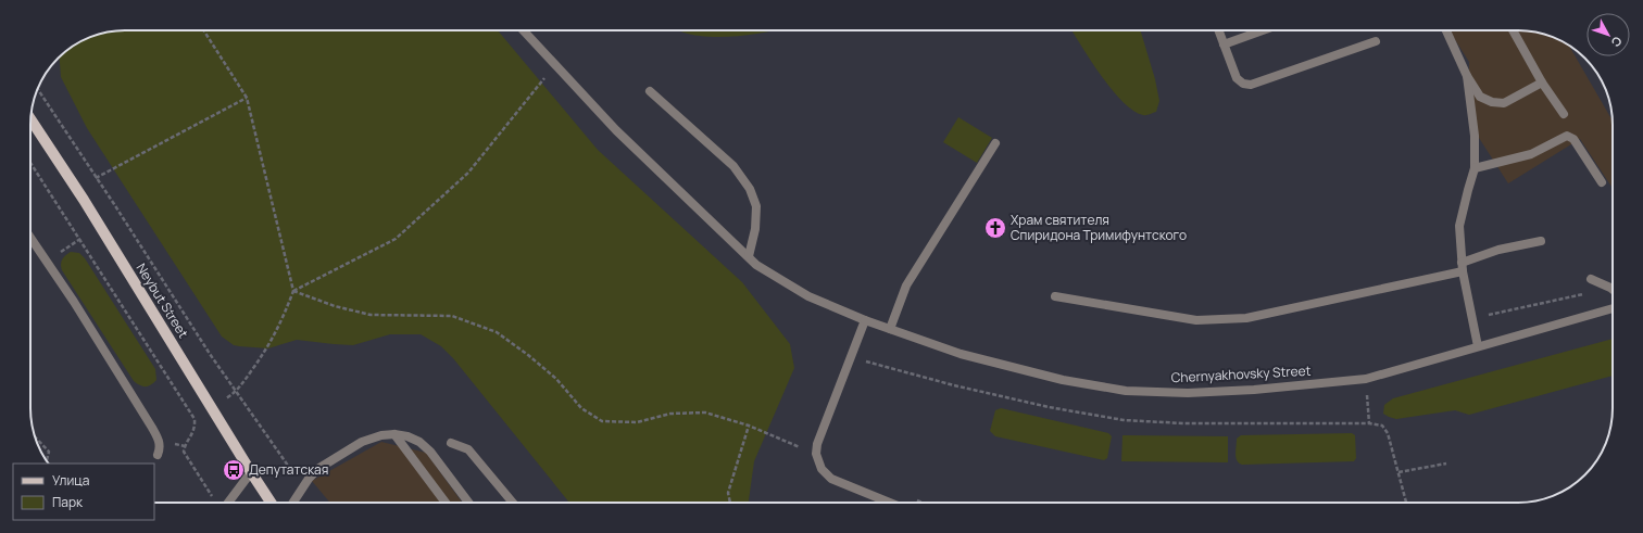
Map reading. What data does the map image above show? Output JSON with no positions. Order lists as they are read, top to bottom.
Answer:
{
  "streets": {
    "main road": ["Neybut Street"],
    "street": ["Chernyakhovsky Street"]
  },
  "places": {
    "church": ["Храм святителя Спиридона Тримифунтского"],
    "bus stop": ["Депутатская"]
  },
  "legend": ["Улица", "Парк"],
  "north": "bottom right"
}
